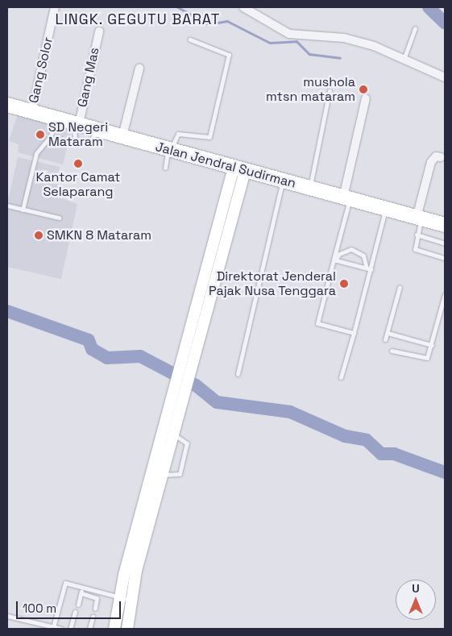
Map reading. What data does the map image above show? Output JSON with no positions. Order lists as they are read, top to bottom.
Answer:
{
  "streets": {
    "highway": ["Jalan Jendral Sudirman"],
    "street": ["Gang Solor", "Gang Mas"]
  },
  "crossings": [
    ["Gang Solor", "Jalan Jendral Sudirman"],
    ["Gang Mas", "Jalan Jendral Sudirman"]
  ],
  "districts": ["LINGK. GEGUTU BARAT"],
  "places": [
    "mushola mtsn mataram",
    "SD Negeri Mataram",
    "Kantor Camat Selaparang",
    "SMKN 8 Mataram",
    "Direktorat Jenderal Pajak Nusa Tenggara"
  ],
  "scale_bar": "100 m",
  "north": "top"
}
